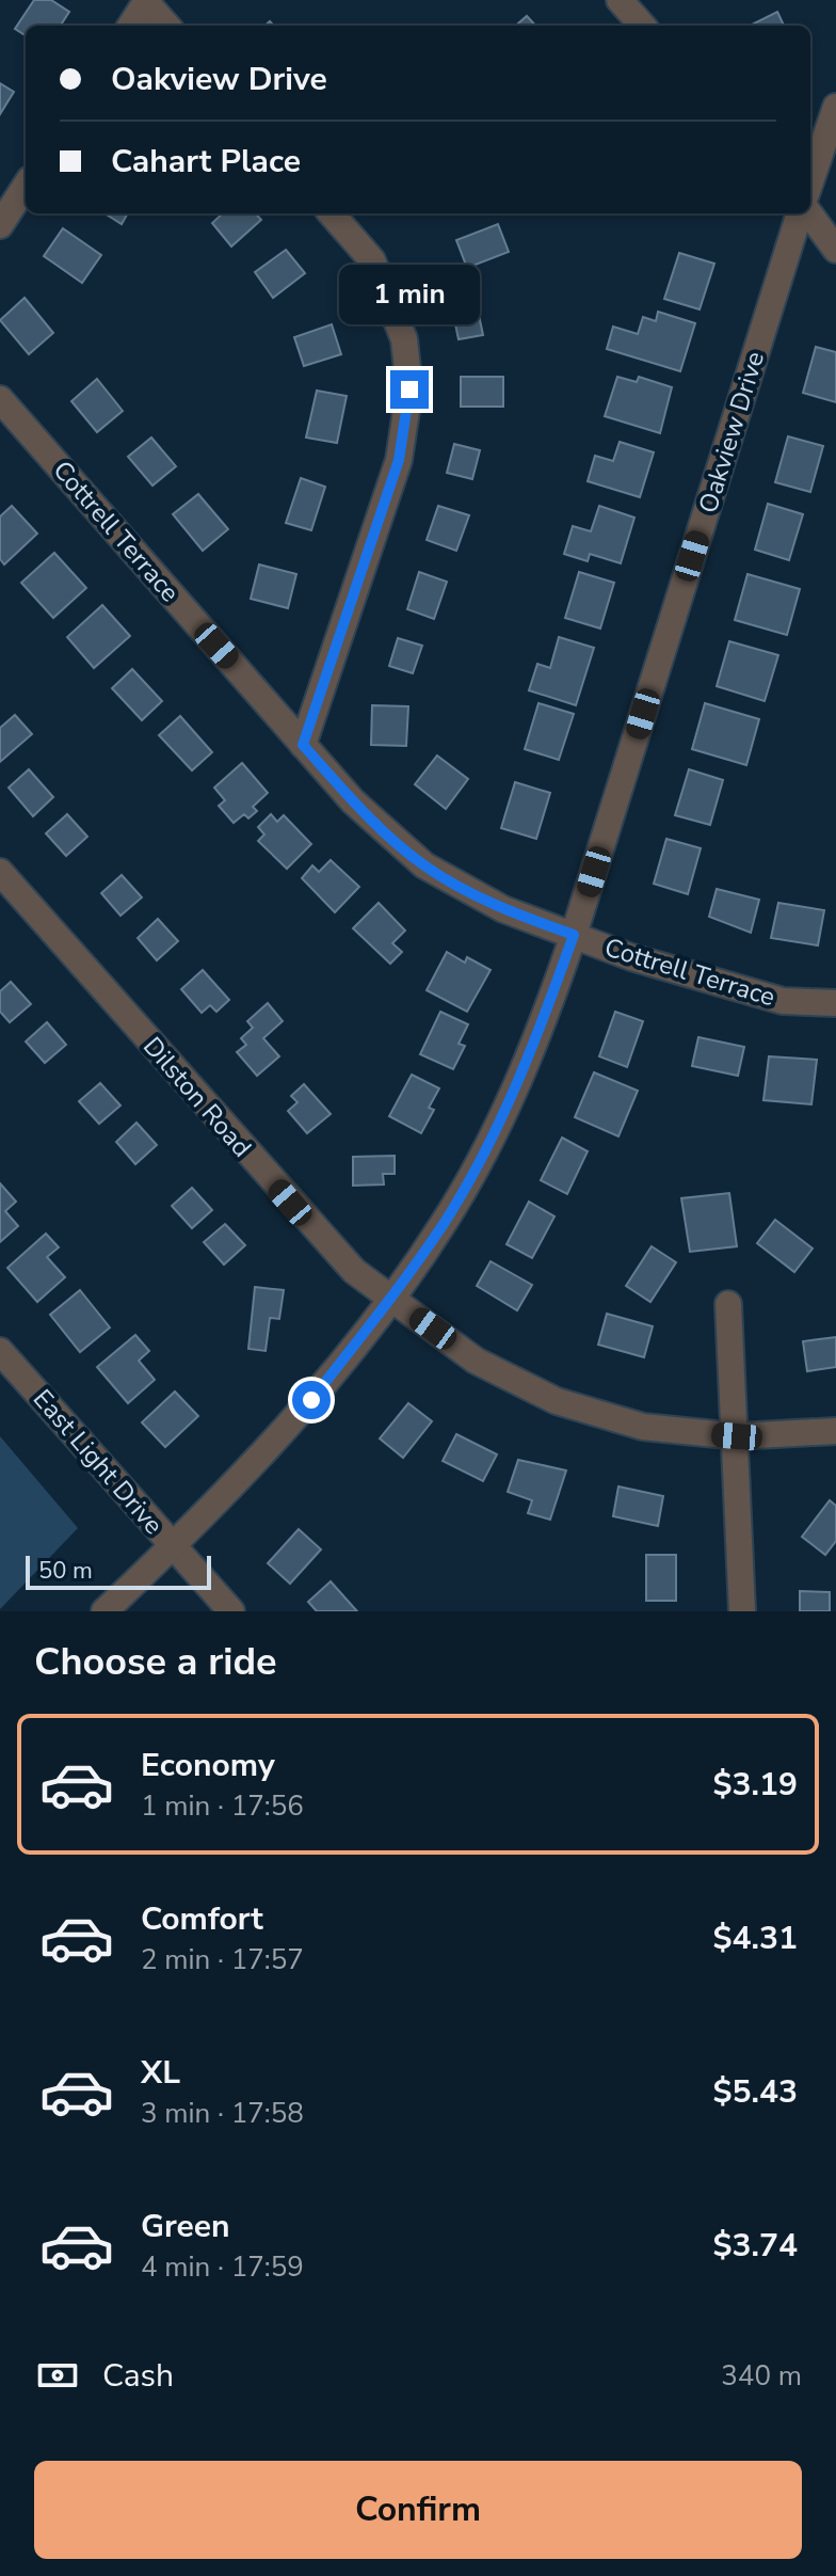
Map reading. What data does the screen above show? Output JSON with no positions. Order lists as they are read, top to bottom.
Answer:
{
  "streets": {
    "street": [
      "Oakview Drive",
      "Cottrell Terrace",
      "Dilston Road",
      "East Light Drive"
    ]
  },
  "crossings": [
    ["Oakview Drive", "Cottrell Terrace"],
    ["Oakview Drive", "Dilston Road"],
    ["Oakview Drive", "East Light Drive"]
  ],
  "scale_bar": "50 m",
  "page": {
    "banner": ["Oakview Drive", "Cahart Place"],
    "bubble": "1 min",
    "scale": "50 m",
    "heading": "Choose a ride",
    "list": [
      {
        "name": "Economy",
        "note": "1 min · 17:56",
        "value": "$3.19"
      },
      {
        "name": "Comfort",
        "note": "2 min · 17:57",
        "value": "$4.31"
      },
      {
        "name": "XL",
        "note": "3 min · 17:58",
        "value": "$5.43"
      },
      {
        "name": "Green",
        "note": "4 min · 17:59",
        "value": "$3.74"
      }
    ],
    "pay": ["Cash", "340 m"],
    "buttons": "Confirm"
  }
}
